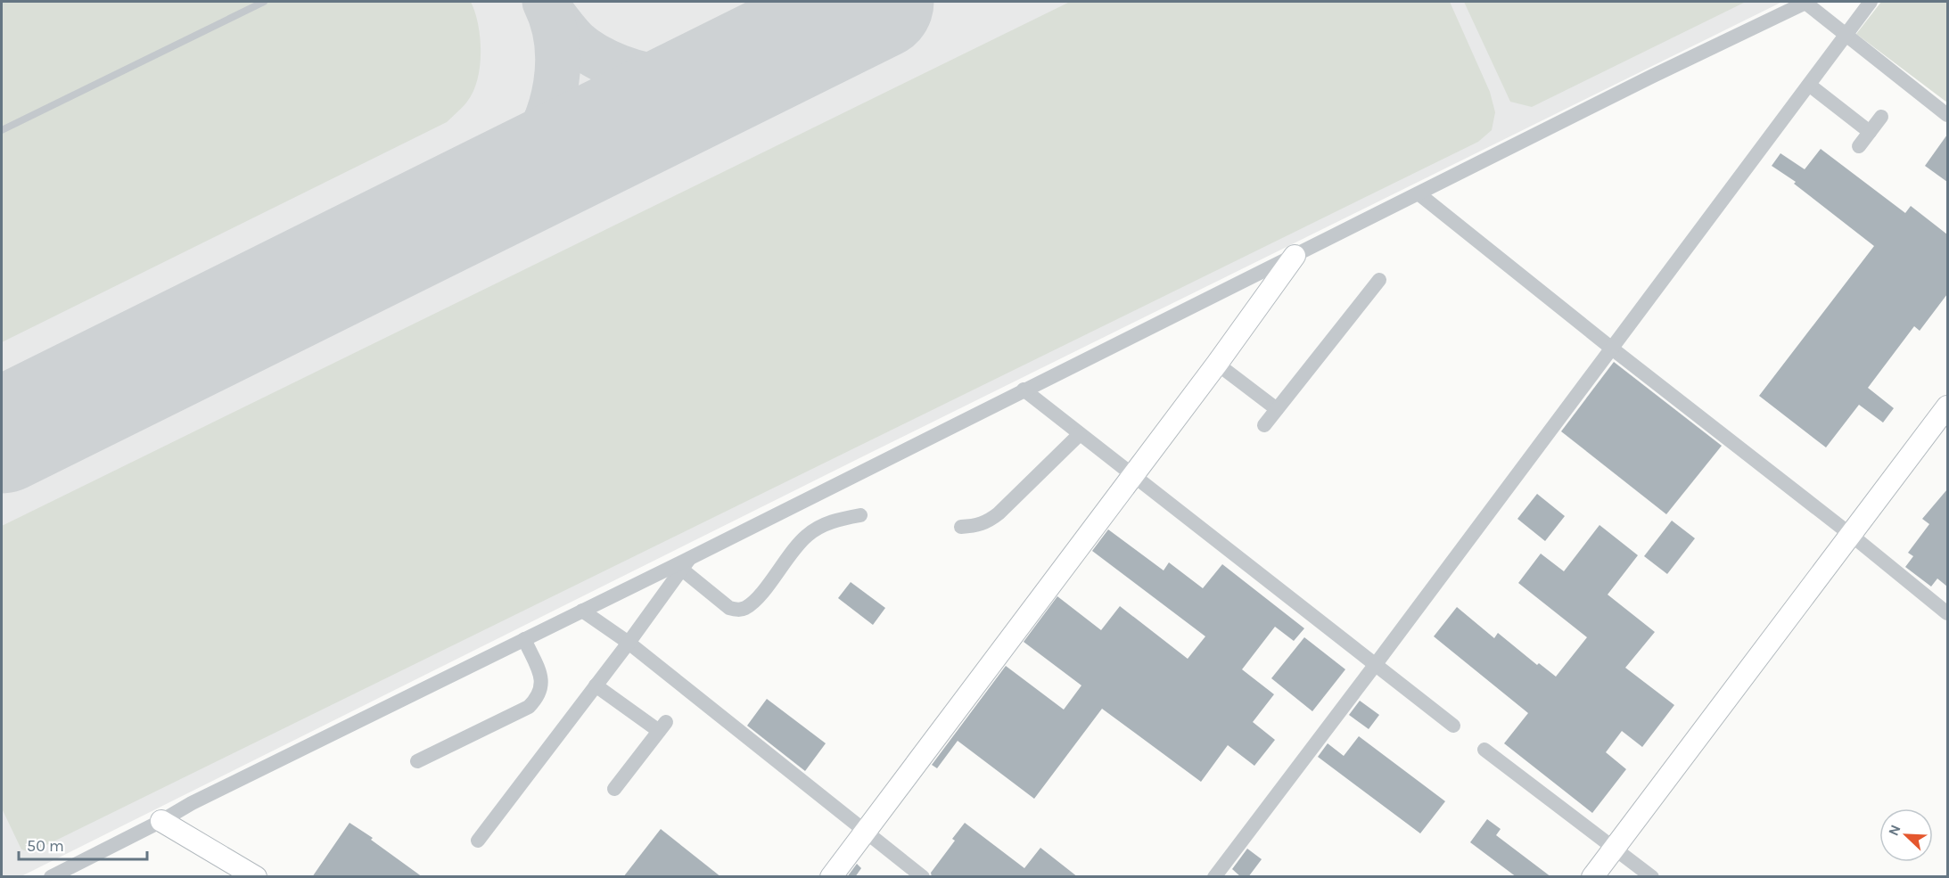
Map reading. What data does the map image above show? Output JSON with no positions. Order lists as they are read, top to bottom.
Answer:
{
  "scale_bar": "50 m",
  "north": "top left"
}
